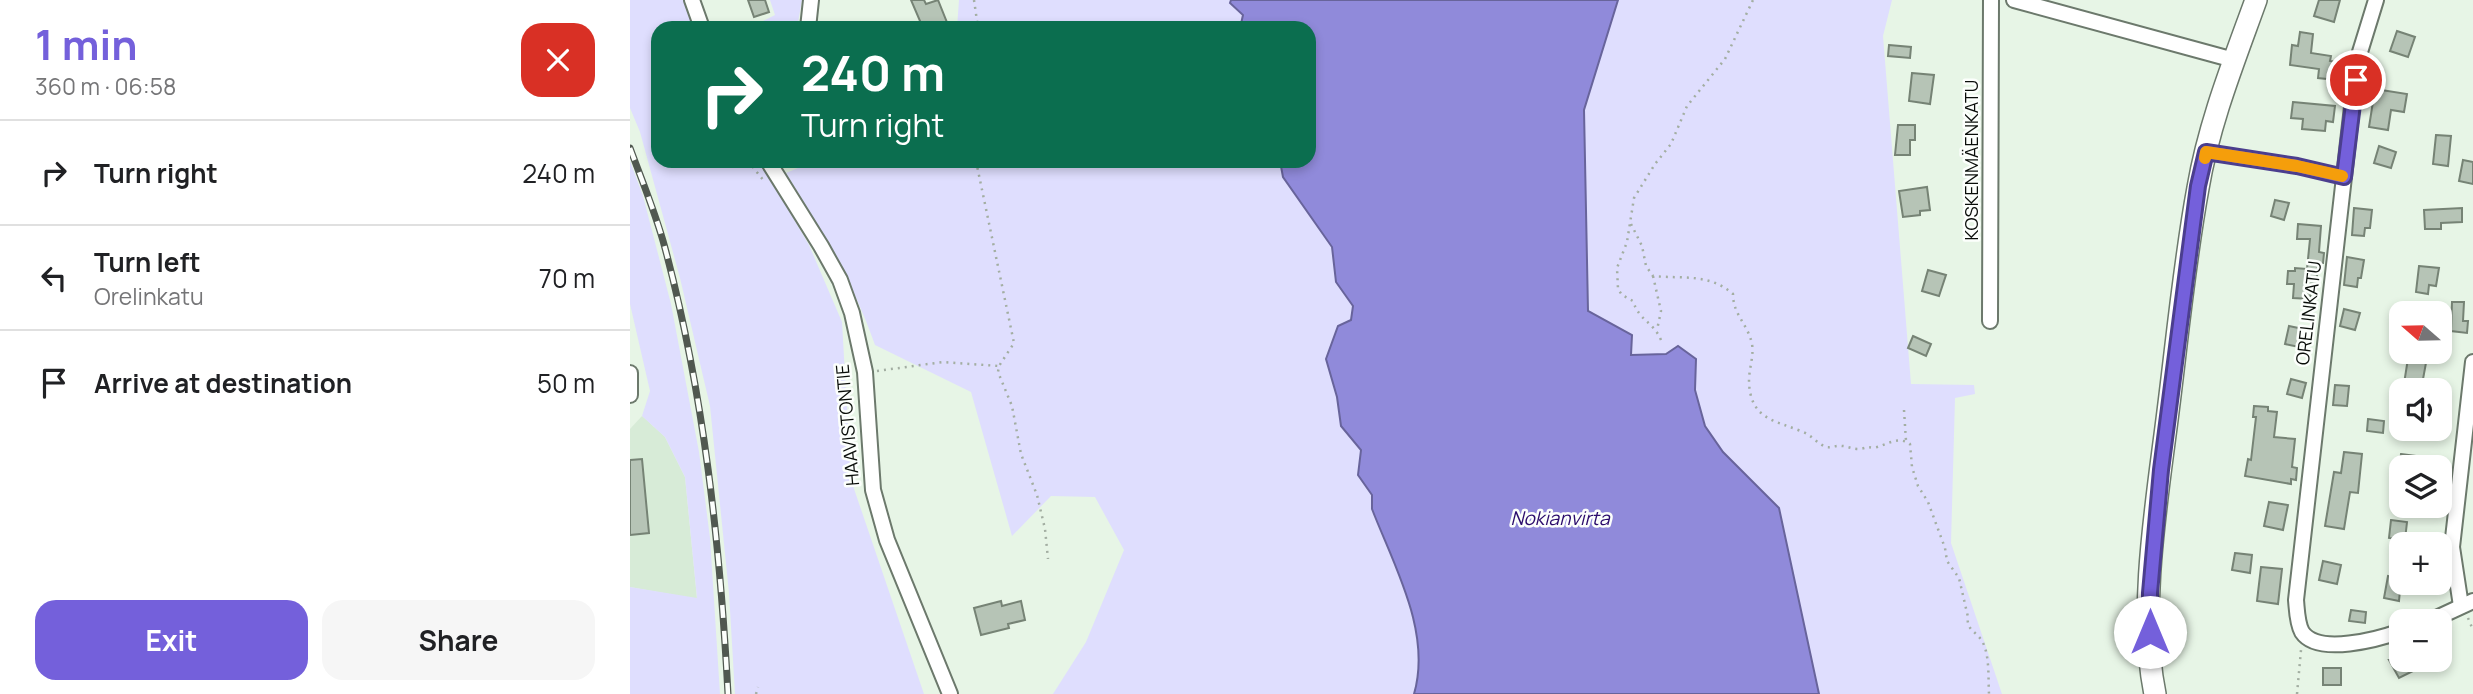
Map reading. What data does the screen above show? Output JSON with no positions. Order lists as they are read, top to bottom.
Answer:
{
  "streets": {
    "street": ["KOSKENMÄENKATU", "ORELINKATU", "HAAVISTONTIE"]
  },
  "water": ["Nokianvirta"],
  "north": "left",
  "page": {
    "heading": ["1 min", "360 m · 06:58"],
    "turn": ["240 m", "Turn right"],
    "list": [
      {
        "name": "Turn right",
        "value": "240 m"
      },
      {
        "name": "Turn left",
        "note": "Orelinkatu",
        "value": "70 m"
      },
      {
        "name": "Arrive at destination",
        "value": "50 m"
      }
    ],
    "map_buttons": ["+", "−"],
    "buttons": ["Exit", "Share"]
  }
}
